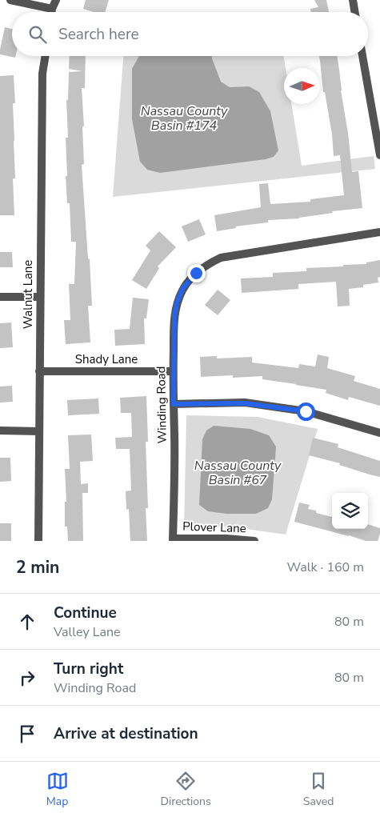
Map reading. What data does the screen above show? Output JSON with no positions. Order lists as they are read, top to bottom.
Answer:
{
  "streets": {
    "street": [
      "Walnut Lane",
      "Shady Lane",
      "Winding Road",
      "Plover Lane"
    ]
  },
  "crossings": [
    ["Walnut Lane", "Shady Lane"],
    ["Shady Lane", "Winding Road"],
    ["Winding Road", "Plover Lane"]
  ],
  "water": ["Nassau County Basin #174", "Nassau County Basin #67"],
  "north": "right",
  "page": {
    "search": "Search here",
    "heading": ["2 min", "Walk · 160 m"],
    "list": [
      ["Continue", "Valley Lane", "80 m"],
      ["Turn right", "Winding Road", "80 m"],
      "Arrive at destination"
    ],
    "nav": ["Map", "Directions", "Saved"]
  }
}
